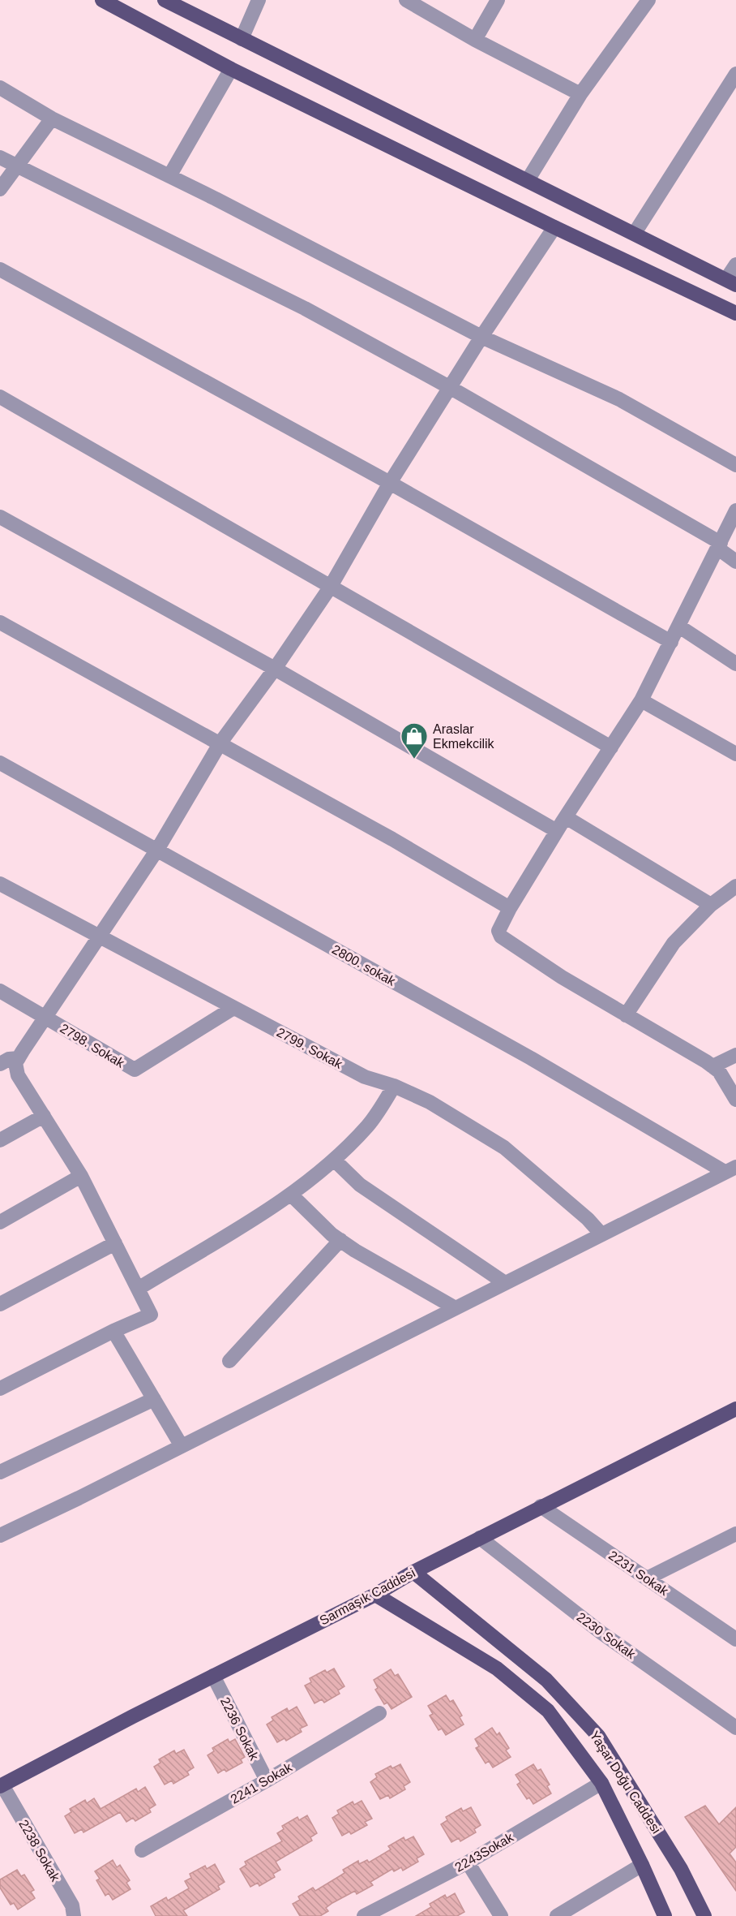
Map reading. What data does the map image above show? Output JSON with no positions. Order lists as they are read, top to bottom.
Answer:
{
  "streets": {
    "main road": ["Sarmaşık Caddesi", "Yaşar Doğu Caddesi"],
    "street": [
      "2800. sokak",
      "2798. Sokak",
      "2799. Sokak",
      "2231 Sokak",
      "2230 Sokak",
      "2236 Sokak",
      "2241 Sokak",
      "2238 Sokak",
      "2243Sokak"
    ]
  },
  "crossings": [
    ["2798. Sokak", "2799. Sokak"],
    ["2231 Sokak", "Sarmaşık Caddesi"],
    ["Sarmaşık Caddesi", "2230 Sokak"],
    ["Sarmaşık Caddesi", "2236 Sokak"],
    ["Sarmaşık Caddesi", "Yaşar Doğu Caddesi"],
    ["Sarmaşık Caddesi", "2238 Sokak"],
    ["2236 Sokak", "2241 Sokak"],
    ["Yaşar Doğu Caddesi", "2243Sokak"]
  ],
  "places": {
    "shop": ["Araslar Ekmekcilik"]
  }
}
